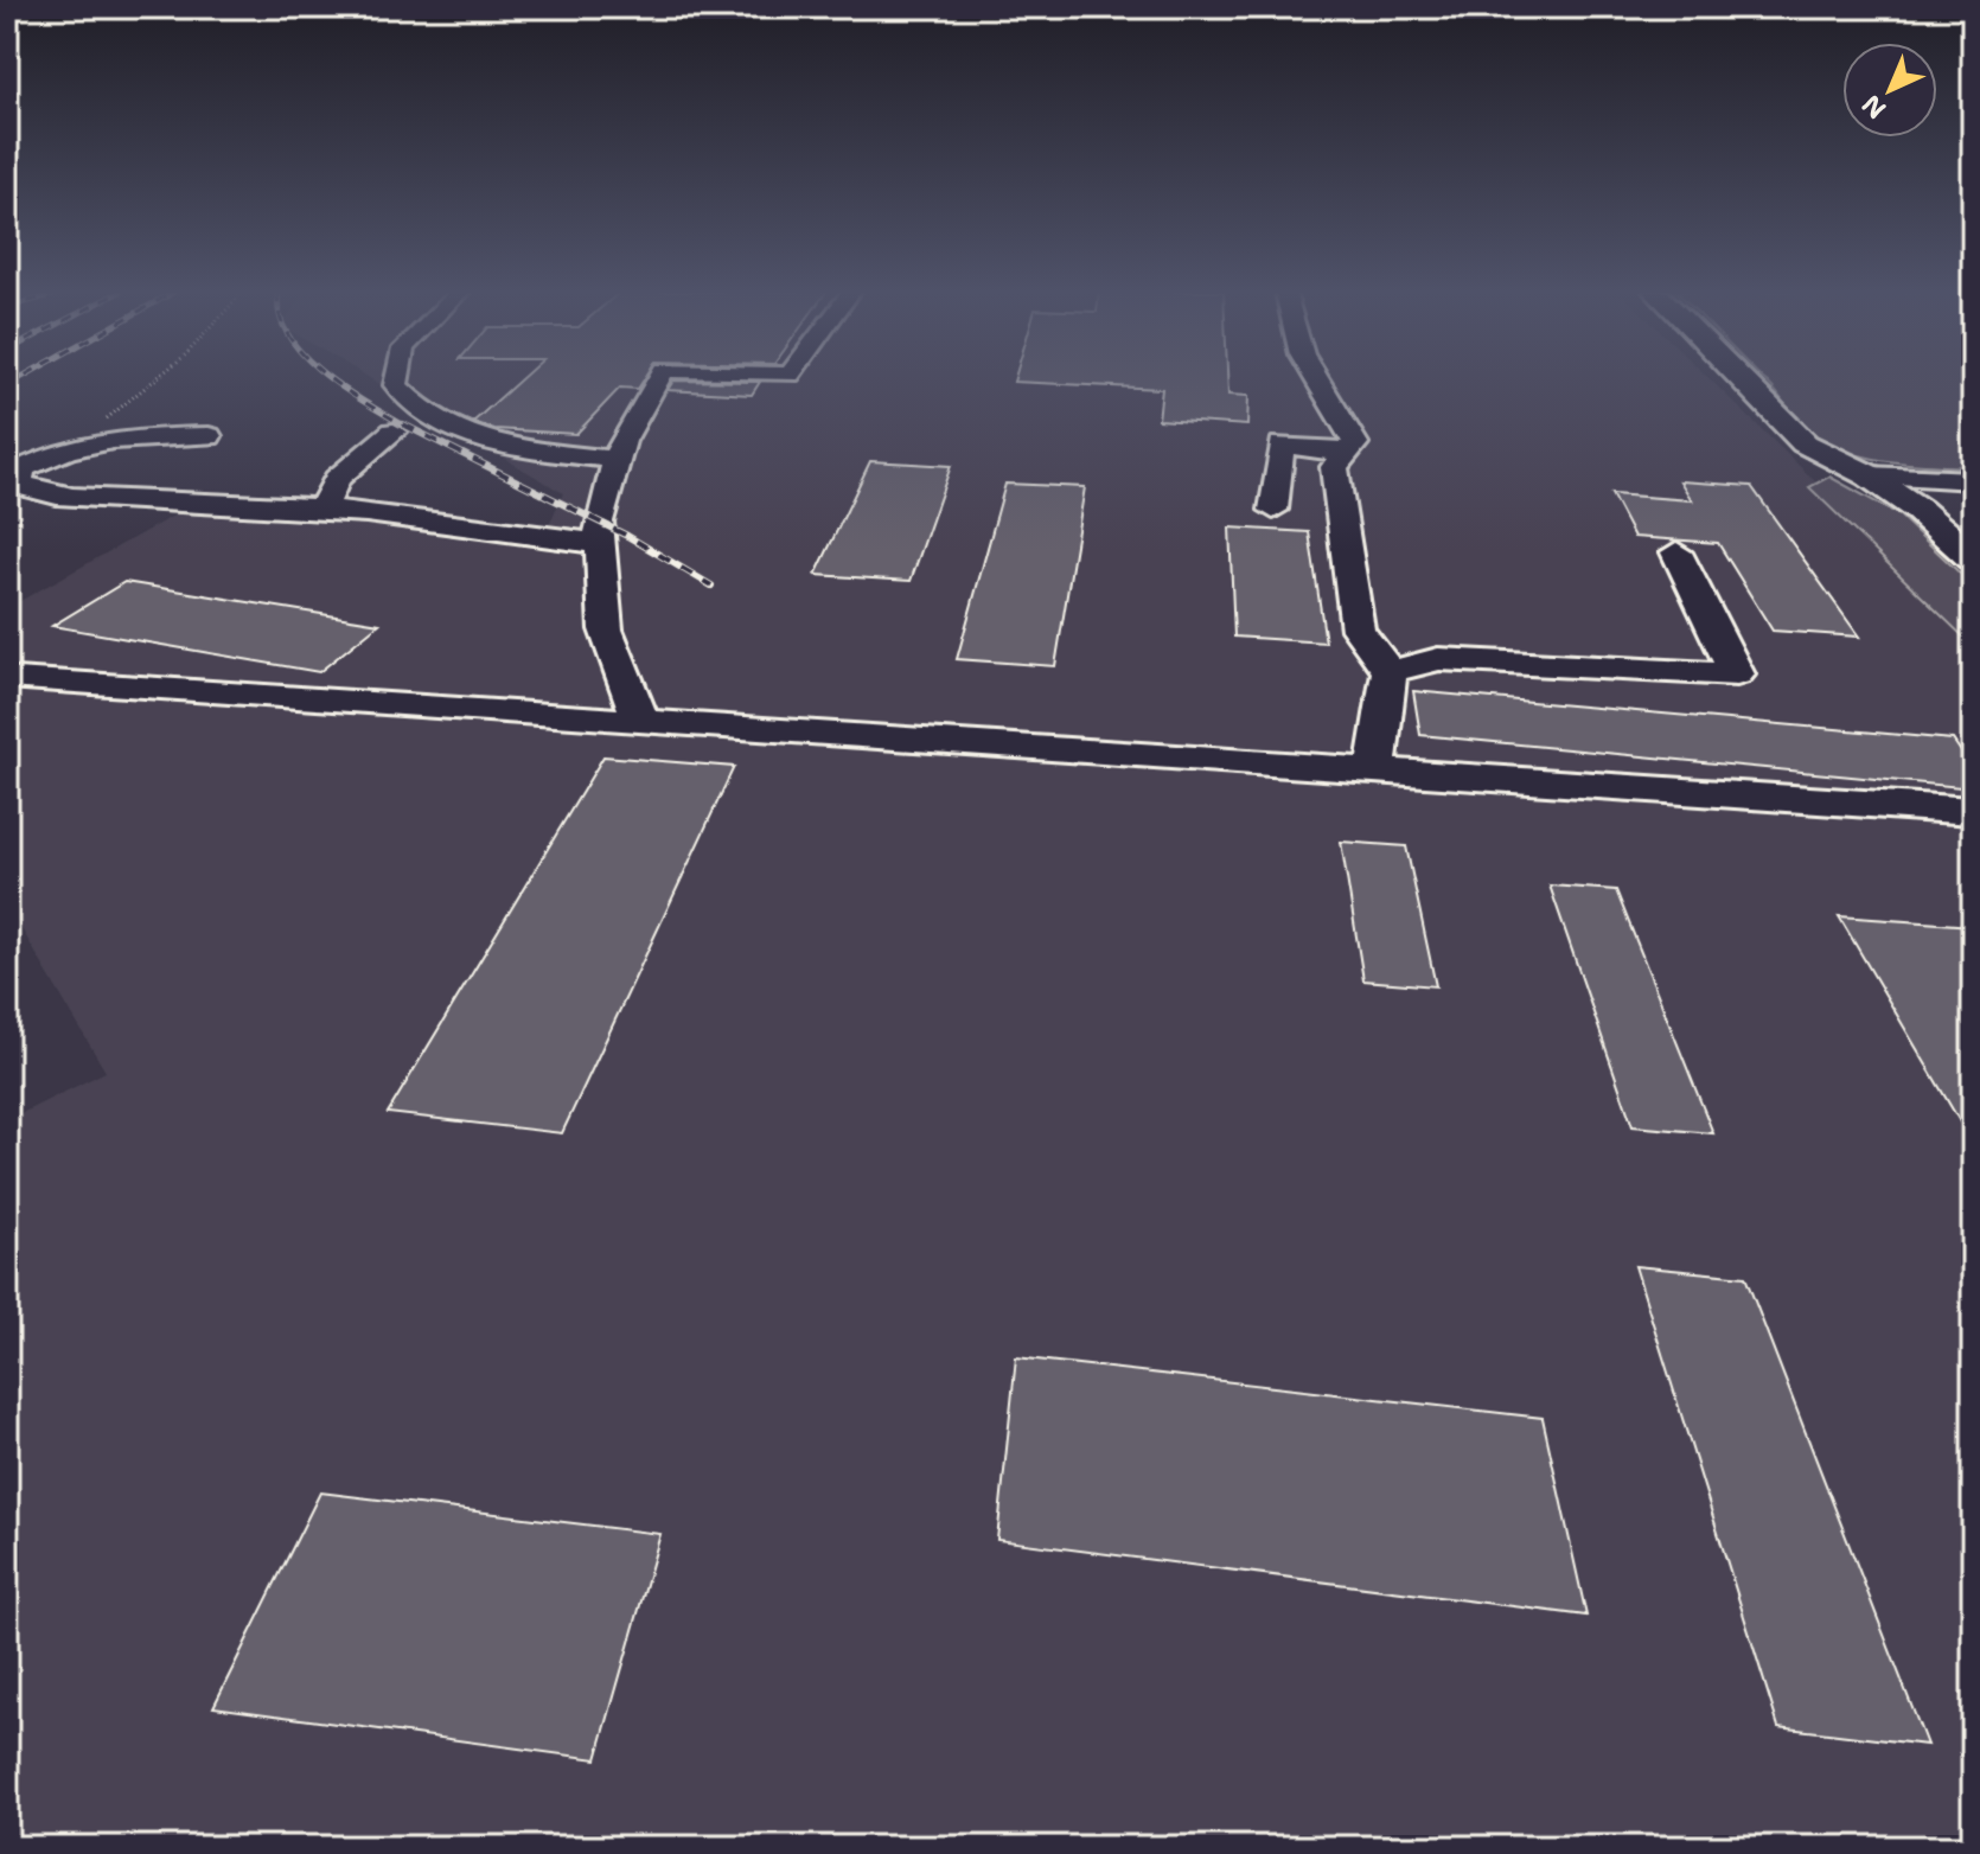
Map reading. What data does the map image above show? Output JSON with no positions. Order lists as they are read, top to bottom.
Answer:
{
  "north": "bottom left"
}
